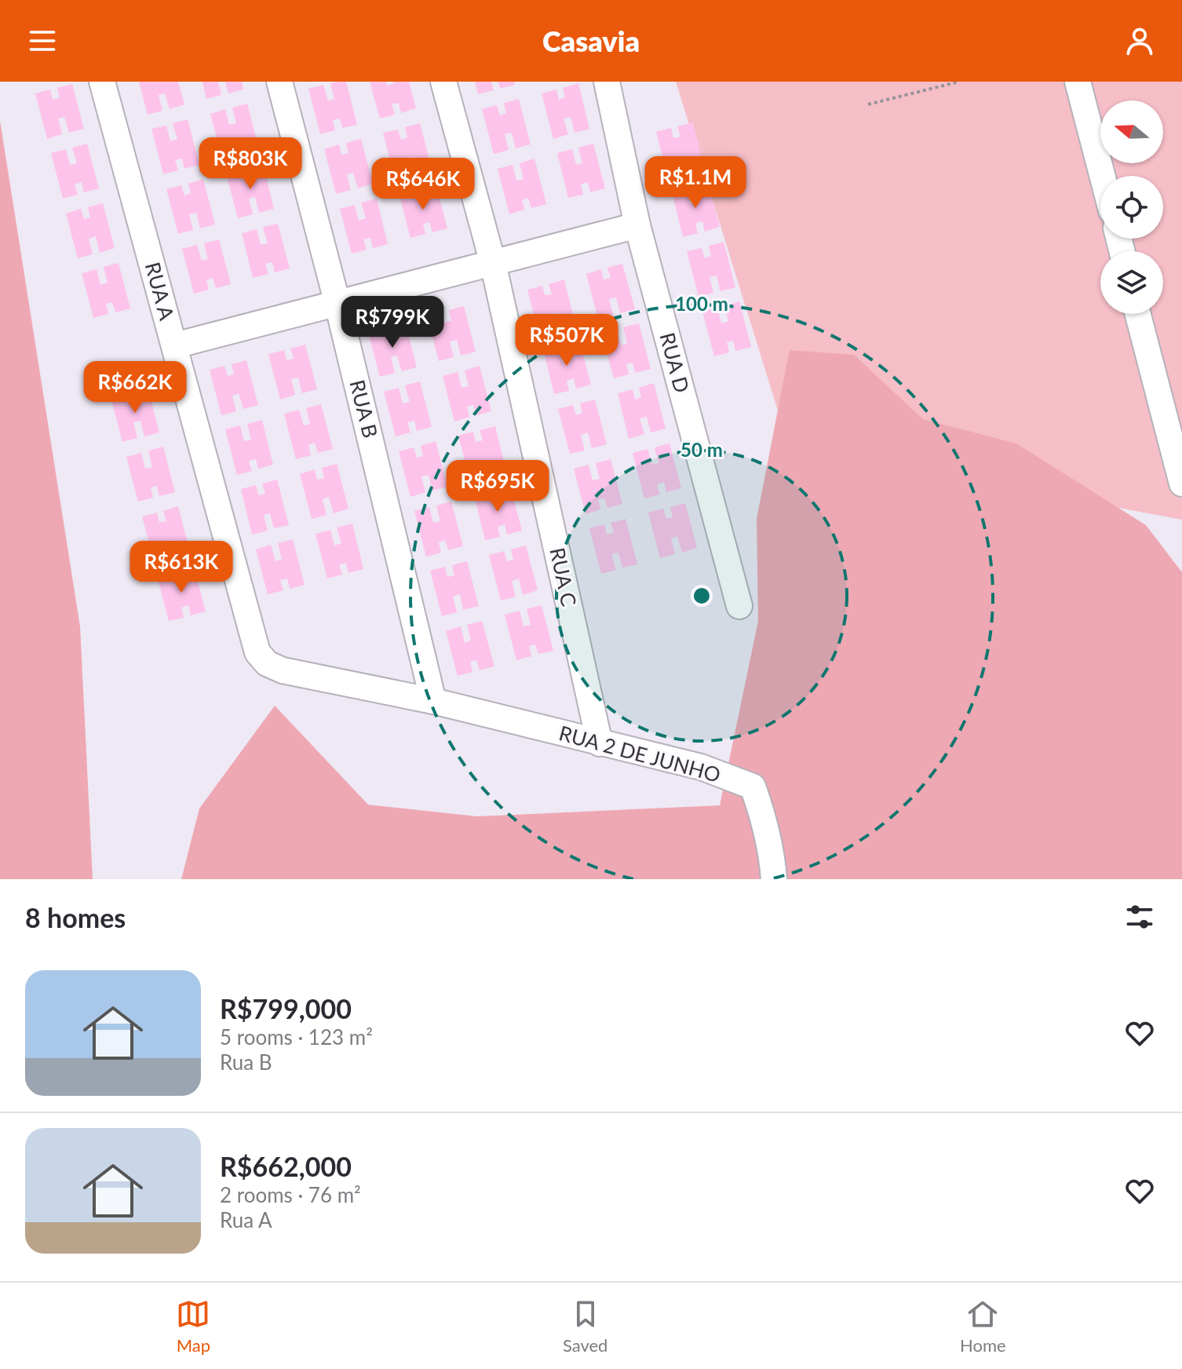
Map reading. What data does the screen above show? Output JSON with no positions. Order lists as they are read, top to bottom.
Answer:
{
  "streets": {
    "street": [
      "RUA A",
      "RUA D",
      "RUA B",
      "RUA C",
      "RUA 2 DE JUNHO"
    ]
  },
  "crossings": [
    ["RUA A", "RUA 2 DE JUNHO"],
    ["RUA B", "RUA 2 DE JUNHO"],
    ["RUA C", "RUA 2 DE JUNHO"]
  ],
  "north": "left",
  "page": {
    "header": "Casavia",
    "price": [
      "R$803K",
      "R$1.1M",
      "R$646K",
      "R$799K",
      "R$507K",
      "R$662K",
      "R$695K",
      "R$613K"
    ],
    "heading": "8 homes",
    "list": [
      {
        "name": "R$799,000",
        "note": "5 rooms · 123 m² · Rua B"
      },
      {
        "name": "R$662,000",
        "note": "2 rooms · 76 m² · Rua A"
      }
    ],
    "tabs": ["Map", "Saved", "Home"]
  },
  "rings": ["100 m", "50 m"]
}
